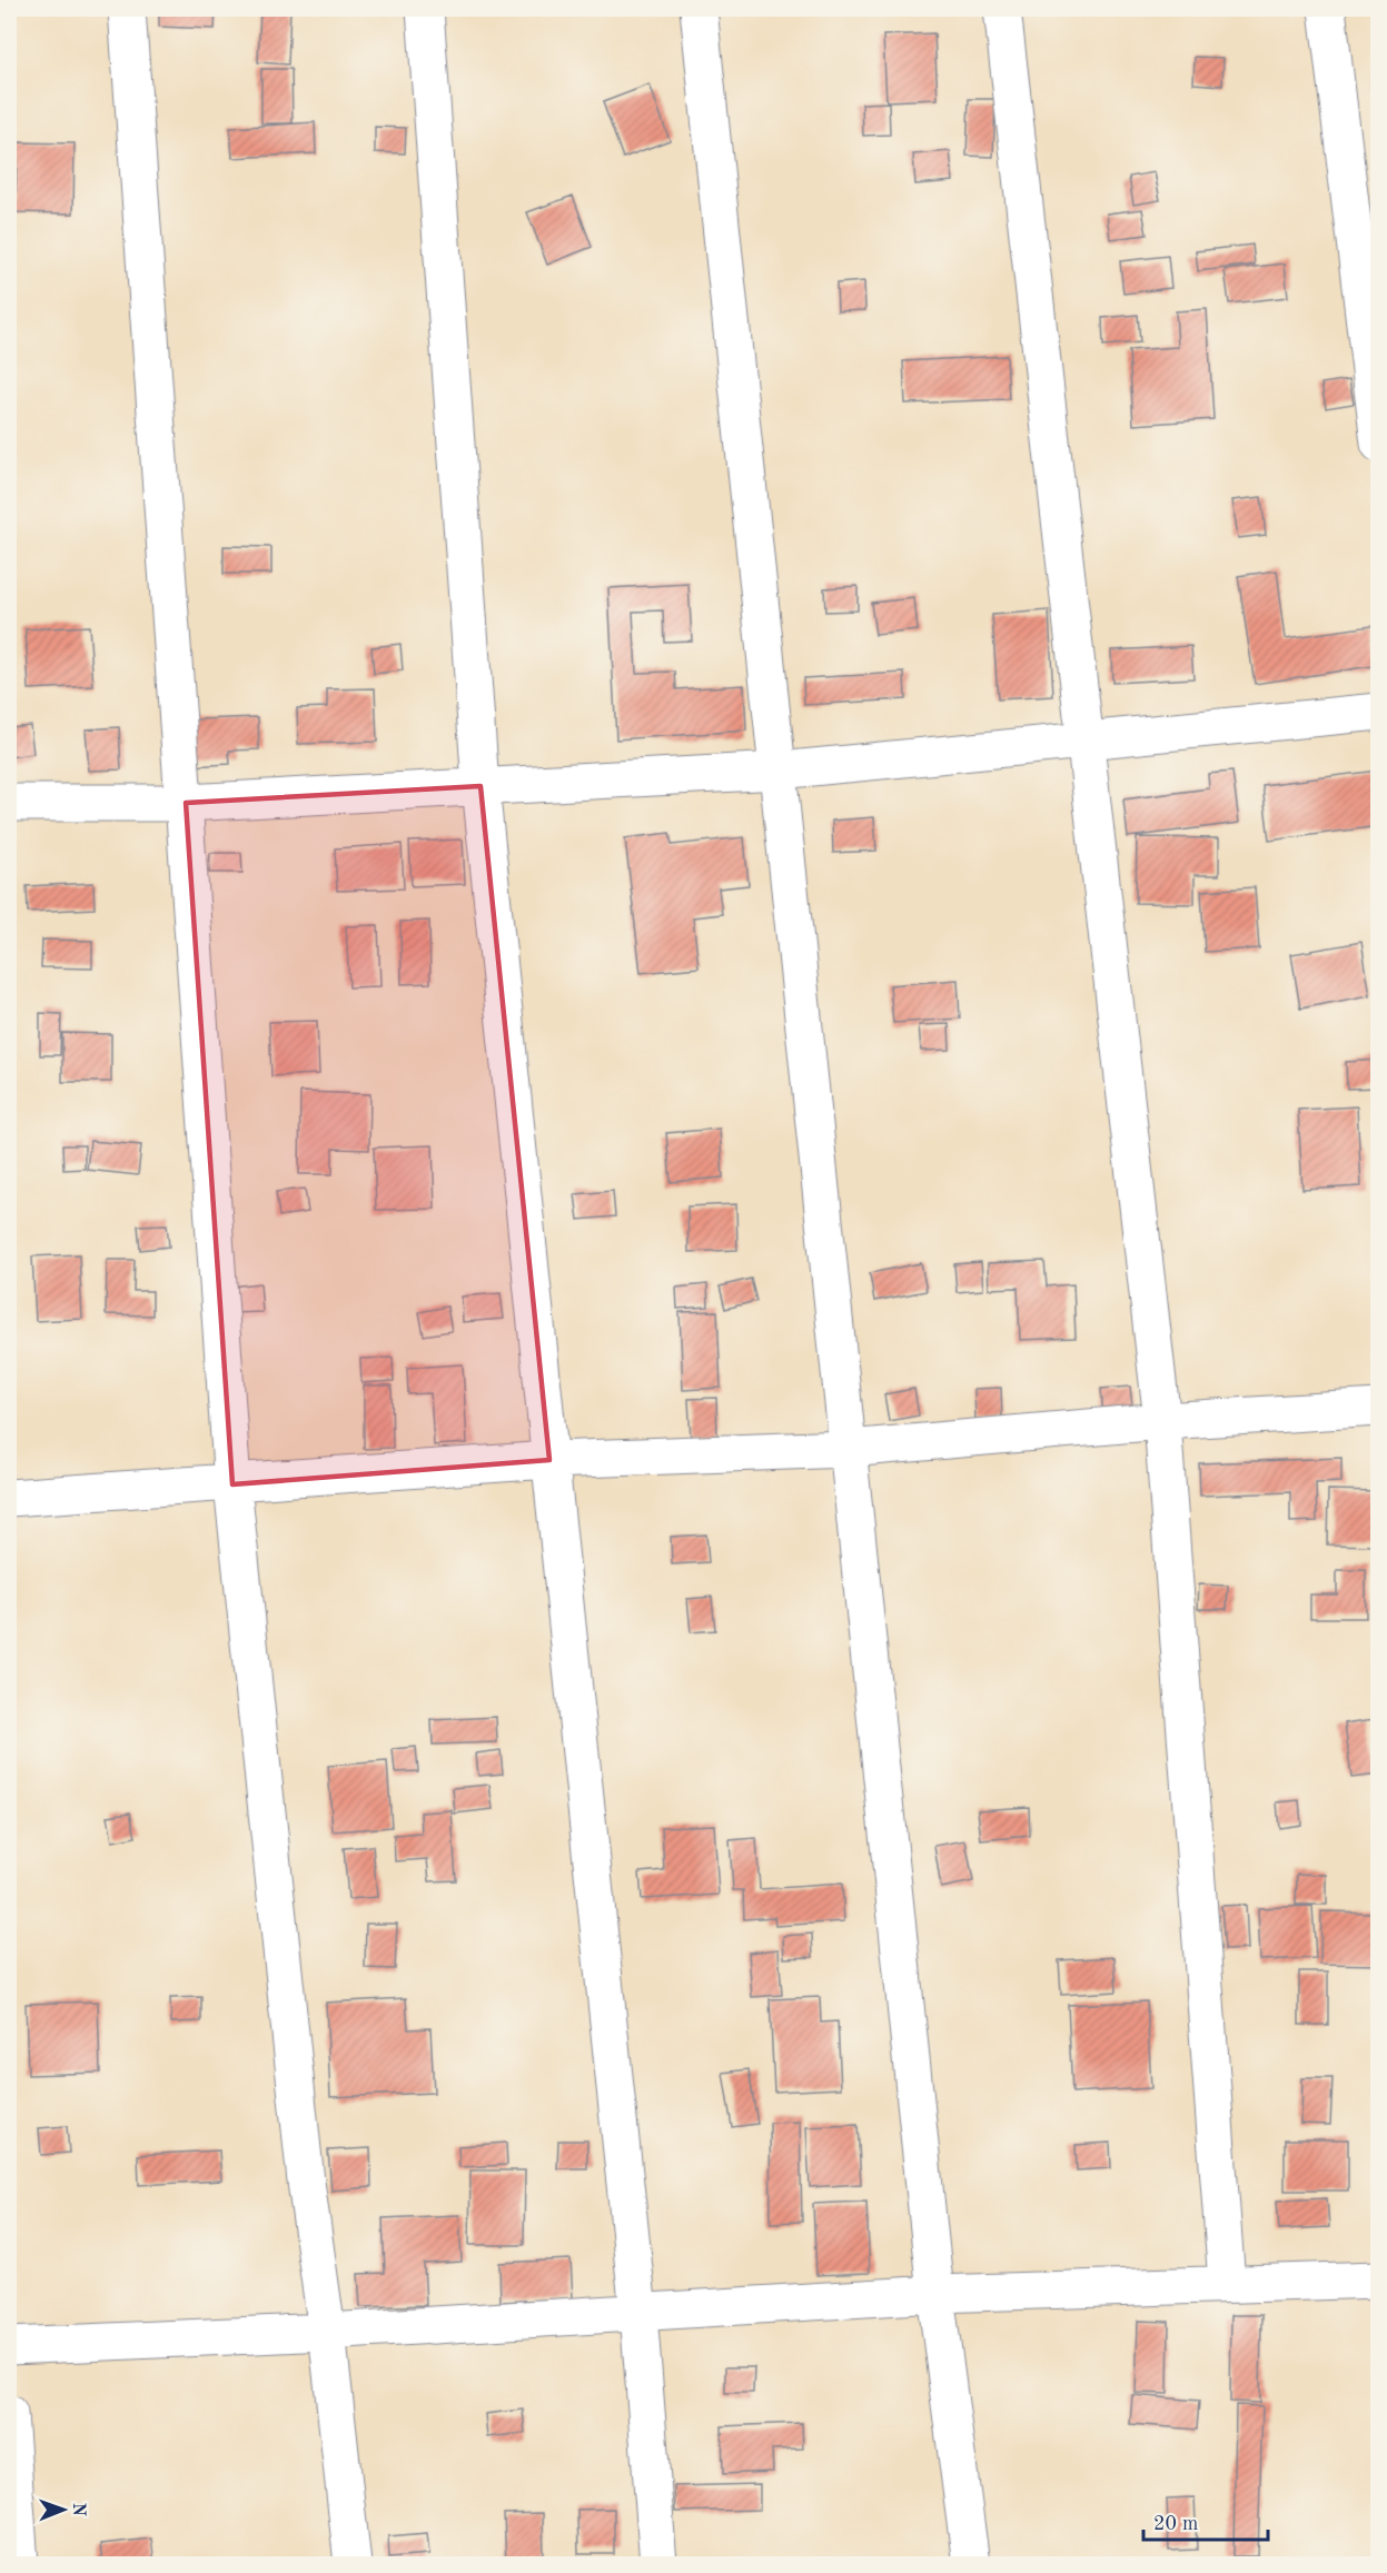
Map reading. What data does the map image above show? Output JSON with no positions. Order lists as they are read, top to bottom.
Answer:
{
  "scale_bar": "20 m",
  "north": "right"
}
